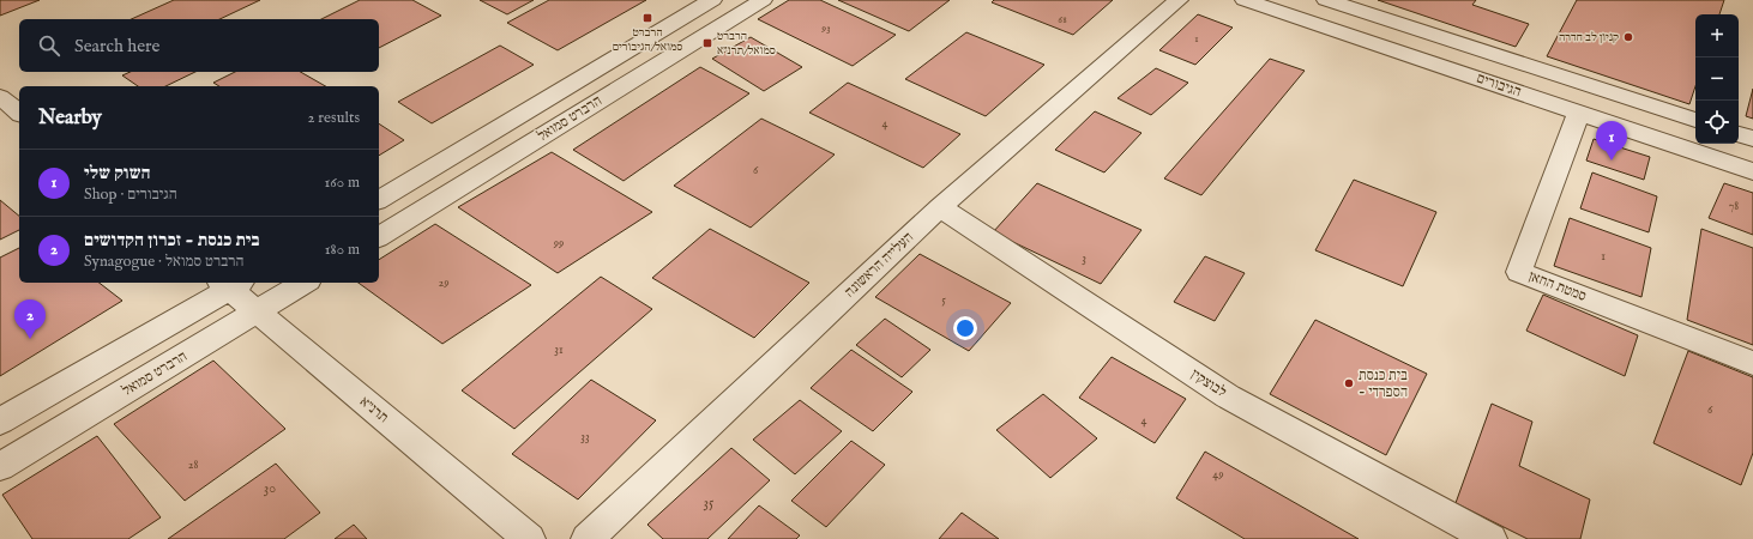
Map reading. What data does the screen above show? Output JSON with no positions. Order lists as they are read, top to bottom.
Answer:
{
  "streets": {
    "street": [
      "הגיבורים",
      "הרברט סמואל",
      "העלייה הראשונה",
      "סמטת החאן",
      "לבוצקין",
      "תרנ״א"
    ]
  },
  "crossings": [
    ["הגיבורים", "סמטת החאן"],
    ["הרברט סמואל", "תרנ״א"],
    ["העלייה הראשונה", "לבוצקין"]
  ],
  "places": {
    "transit": ["הרברט סמואל/הגיבורים", "הרברט סמואל/תרנ״א"],
    "other": ["קניון לב חדרה", "בית כנסת - הספרדי"]
  },
  "house_numbers": [
    "68",
    "93",
    "1",
    "4",
    "6",
    "78",
    "99",
    "1",
    "3",
    "29",
    "5",
    "31",
    "6",
    "4",
    "33",
    "28",
    "49",
    "30",
    "35"
  ],
  "page": {
    "map_buttons": ["+", "−"],
    "search": "Search here",
    "heading": ["Nearby", "2 results"],
    "pins": ["1", "2"],
    "list": [
      {
        "mark": "1",
        "name": "השוק שלי",
        "note": "Shop · הגיבורים",
        "value": "160 m"
      },
      {
        "mark": "2",
        "name": "בית כנסת - זכרון הקדושים",
        "note": "Synagogue · הרברט סמואל",
        "value": "180 m"
      }
    ]
  }
}
